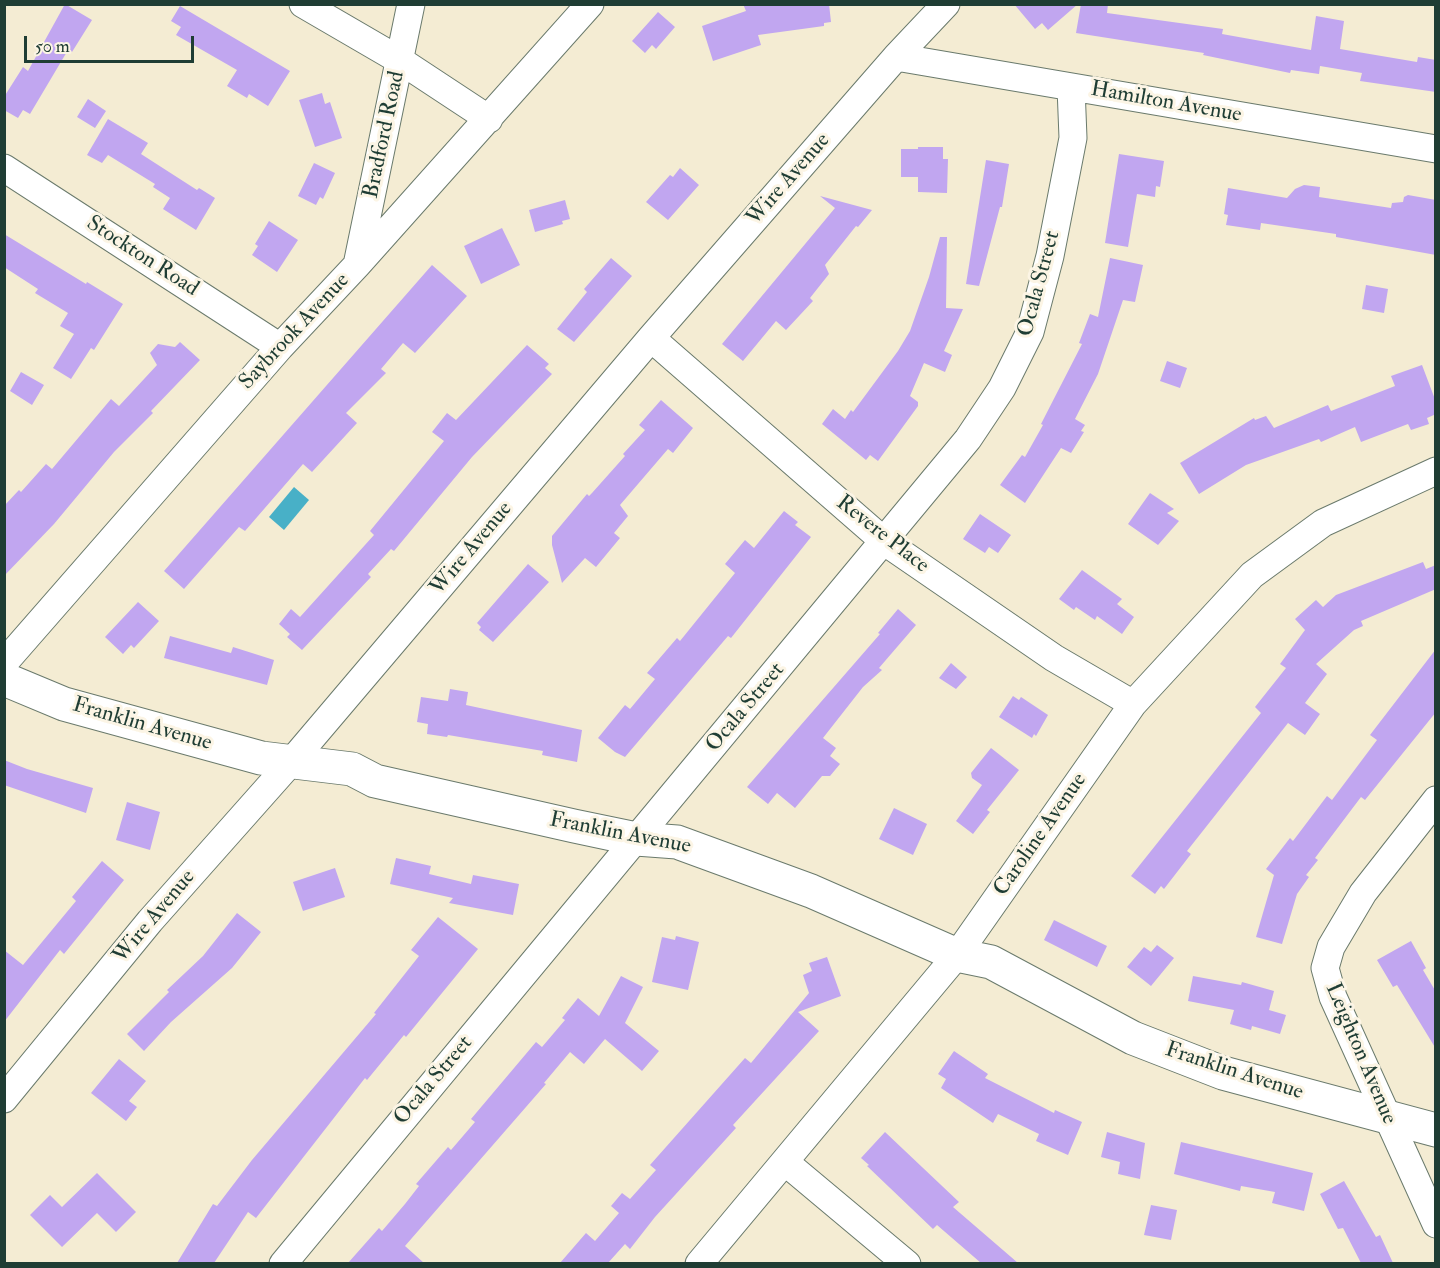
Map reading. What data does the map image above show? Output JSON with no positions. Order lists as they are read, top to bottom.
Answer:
{
  "streets": {
    "street": [
      "Hamilton Avenue",
      "Bradford Road",
      "Wire Avenue",
      "Stockton Road",
      "Ocala Street",
      "Saybrook Avenue",
      "Revere Place",
      "Franklin Avenue",
      "Caroline Avenue",
      "Leighton Avenue"
    ]
  },
  "crossings": [
    ["Hamilton Avenue", "Wire Avenue"],
    ["Hamilton Avenue", "Ocala Street"],
    ["Bradford Road", "Saybrook Avenue"],
    ["Wire Avenue", "Revere Place"],
    ["Wire Avenue", "Franklin Avenue"],
    ["Stockton Road", "Saybrook Avenue"],
    ["Ocala Street", "Revere Place"],
    ["Ocala Street", "Franklin Avenue"],
    ["Revere Place", "Caroline Avenue"],
    ["Franklin Avenue", "Caroline Avenue"],
    ["Franklin Avenue", "Leighton Avenue"]
  ],
  "scale_bar": "50 m"
}
